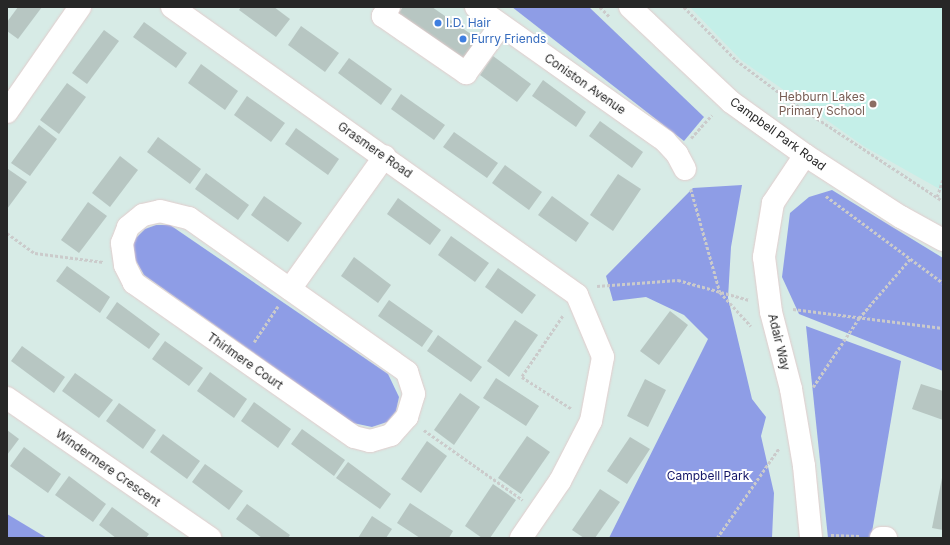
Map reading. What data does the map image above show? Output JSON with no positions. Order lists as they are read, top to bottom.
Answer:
{
  "streets": {
    "street": [
      "Coniston Avenue",
      "Campbell Park Road",
      "Grasmere Road",
      "Adair Way",
      "Thirlmere Court",
      "Windermere Crescent"
    ]
  },
  "crossings": [
    ["Campbell Park Road", "Adair Way"]
  ],
  "parks": ["Campbell Park"],
  "places": ["I.D. Hair", "Furry Friends", "Hebburn Lakes Primary School"]
}
